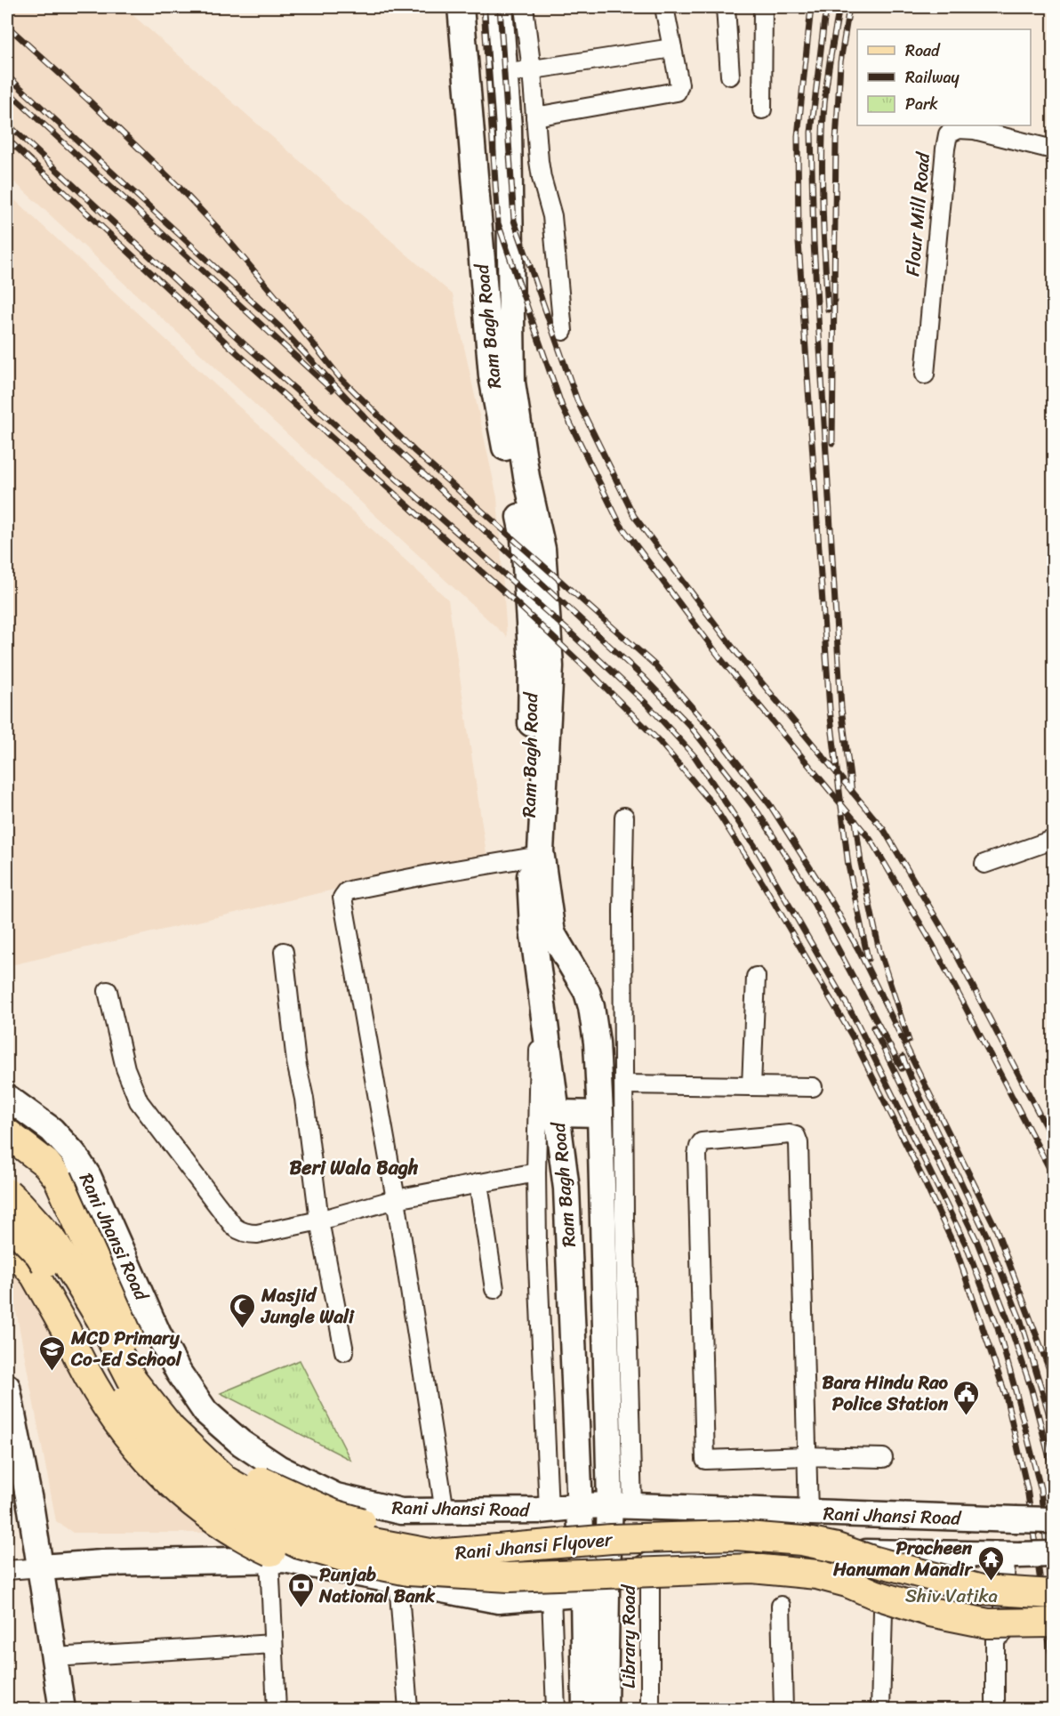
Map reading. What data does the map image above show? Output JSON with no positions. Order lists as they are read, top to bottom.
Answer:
{
  "streets": {
    "main road": ["Ram Bagh Road", "Rani Jhansi Road", "Rani Jhansi Flyover"],
    "street": ["Flour Mill Road", "Library Road"]
  },
  "crossings": [
    ["Ram Bagh Road", "Rani Jhansi Road"],
    ["Rani Jhansi Road", "Library Road"]
  ],
  "districts": ["Beri Wala Bagh"],
  "parks": ["Shiv Vatika"],
  "places": {
    "mosque": ["Masjid Jungle Wali"],
    "school or university": ["MCD Primary Co-Ed School"],
    "public building": ["Bara Hindu Rao Police Station"],
    "temple": ["Pracheen Hanuman Mandir"],
    "bank": ["Punjab National Bank"]
  },
  "legend": ["Road", "Railway", "Park"]
}
